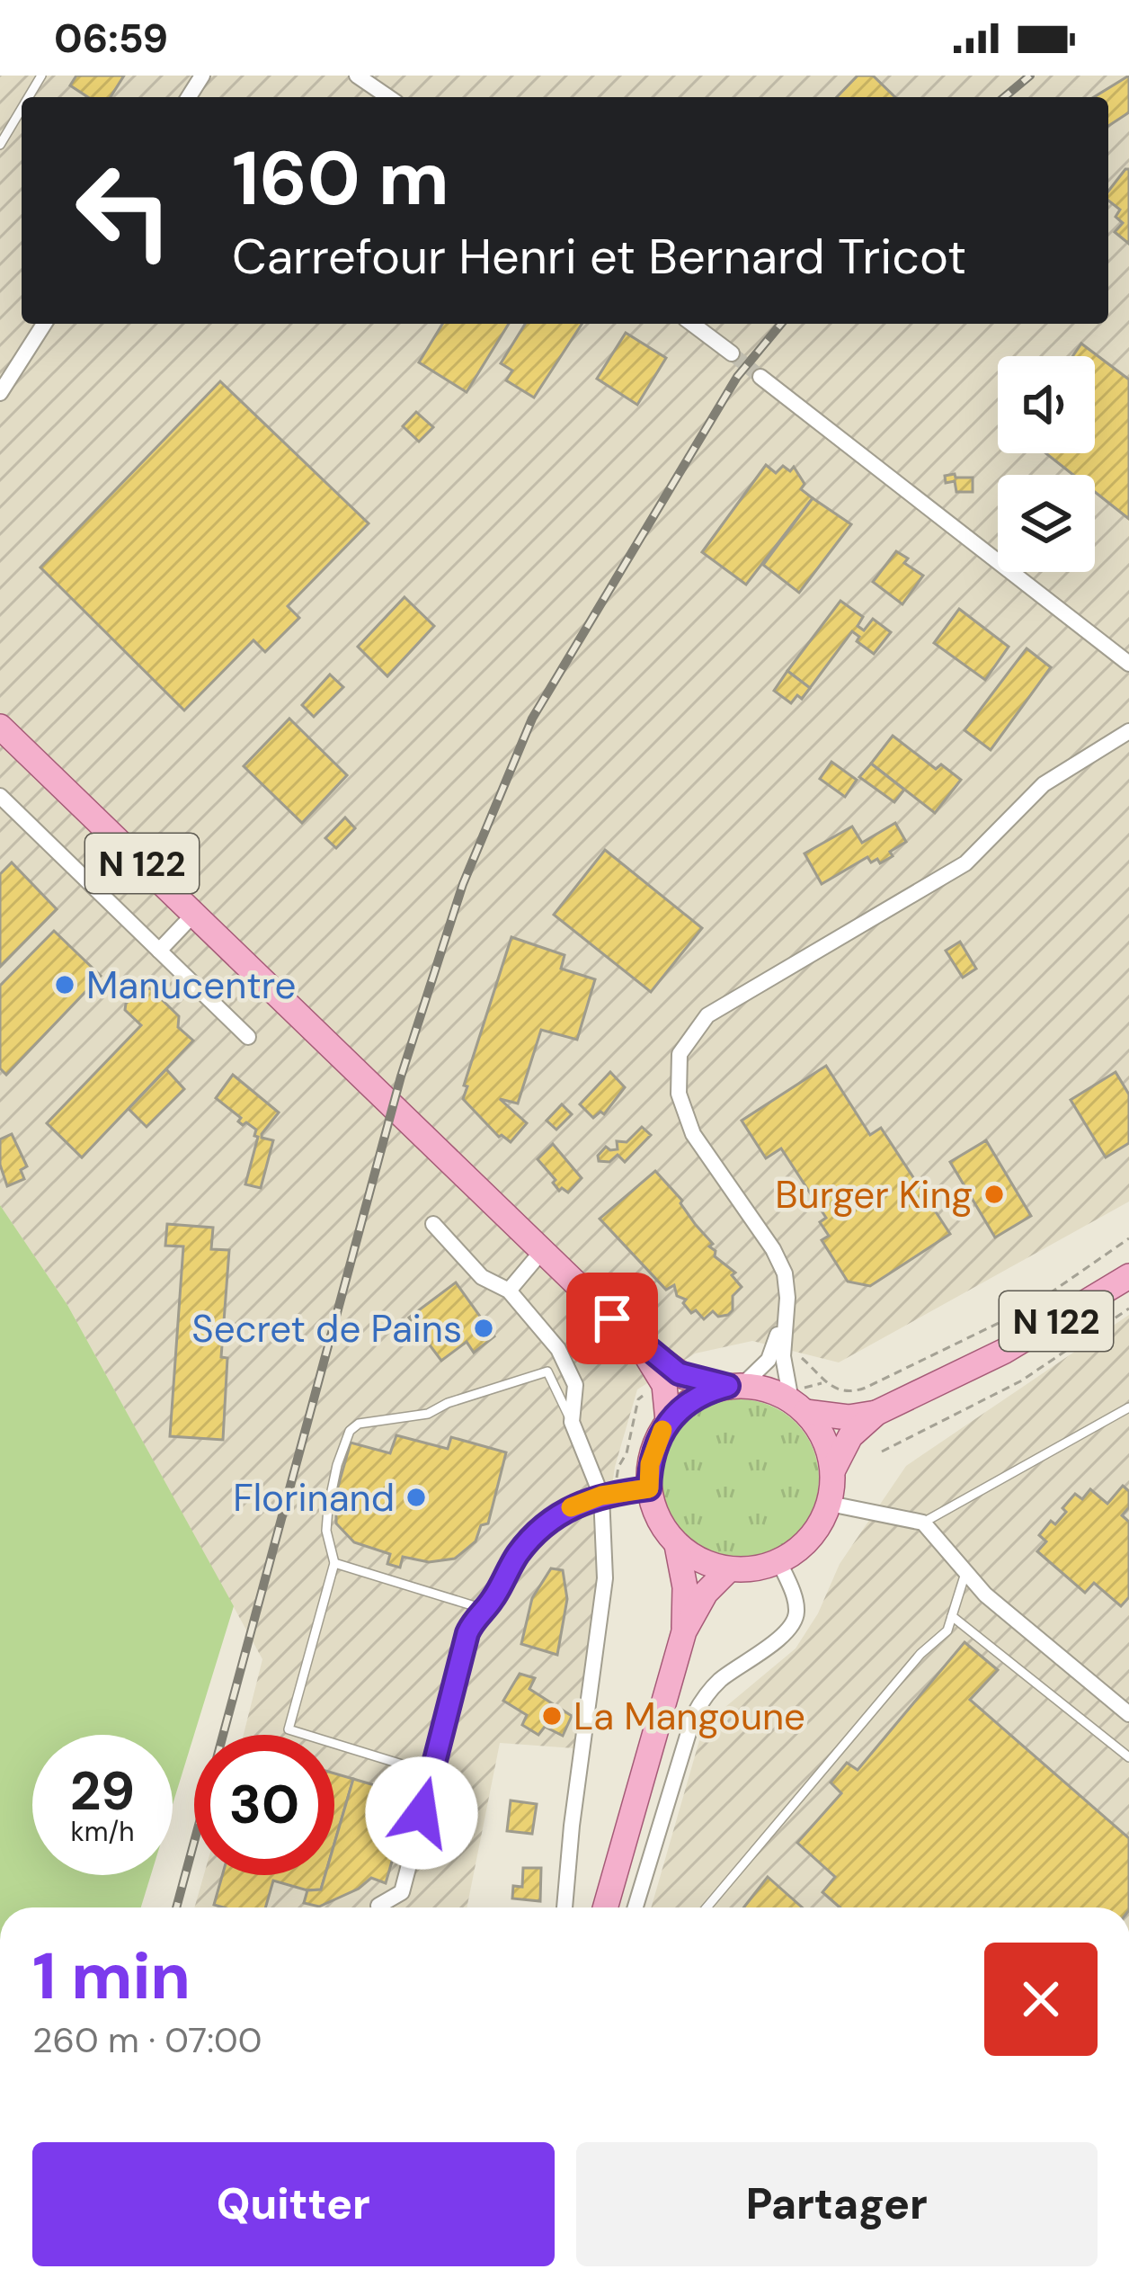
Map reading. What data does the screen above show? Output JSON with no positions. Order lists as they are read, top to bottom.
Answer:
{
  "streets": {
    "main road": ["N 122"]
  },
  "places": [
    "Manucentre",
    "Burger King",
    "Secret de Pains",
    "Florinand",
    "La Mangoune"
  ],
  "page": {
    "status": "06:59",
    "turn": ["160 m", "Carrefour Henri et Bernard Tricot"],
    "speed": "29 km/h",
    "limit": "30",
    "heading": ["1 min", "260 m · 07:00"],
    "buttons": ["Quitter", "Partager"]
  }
}
